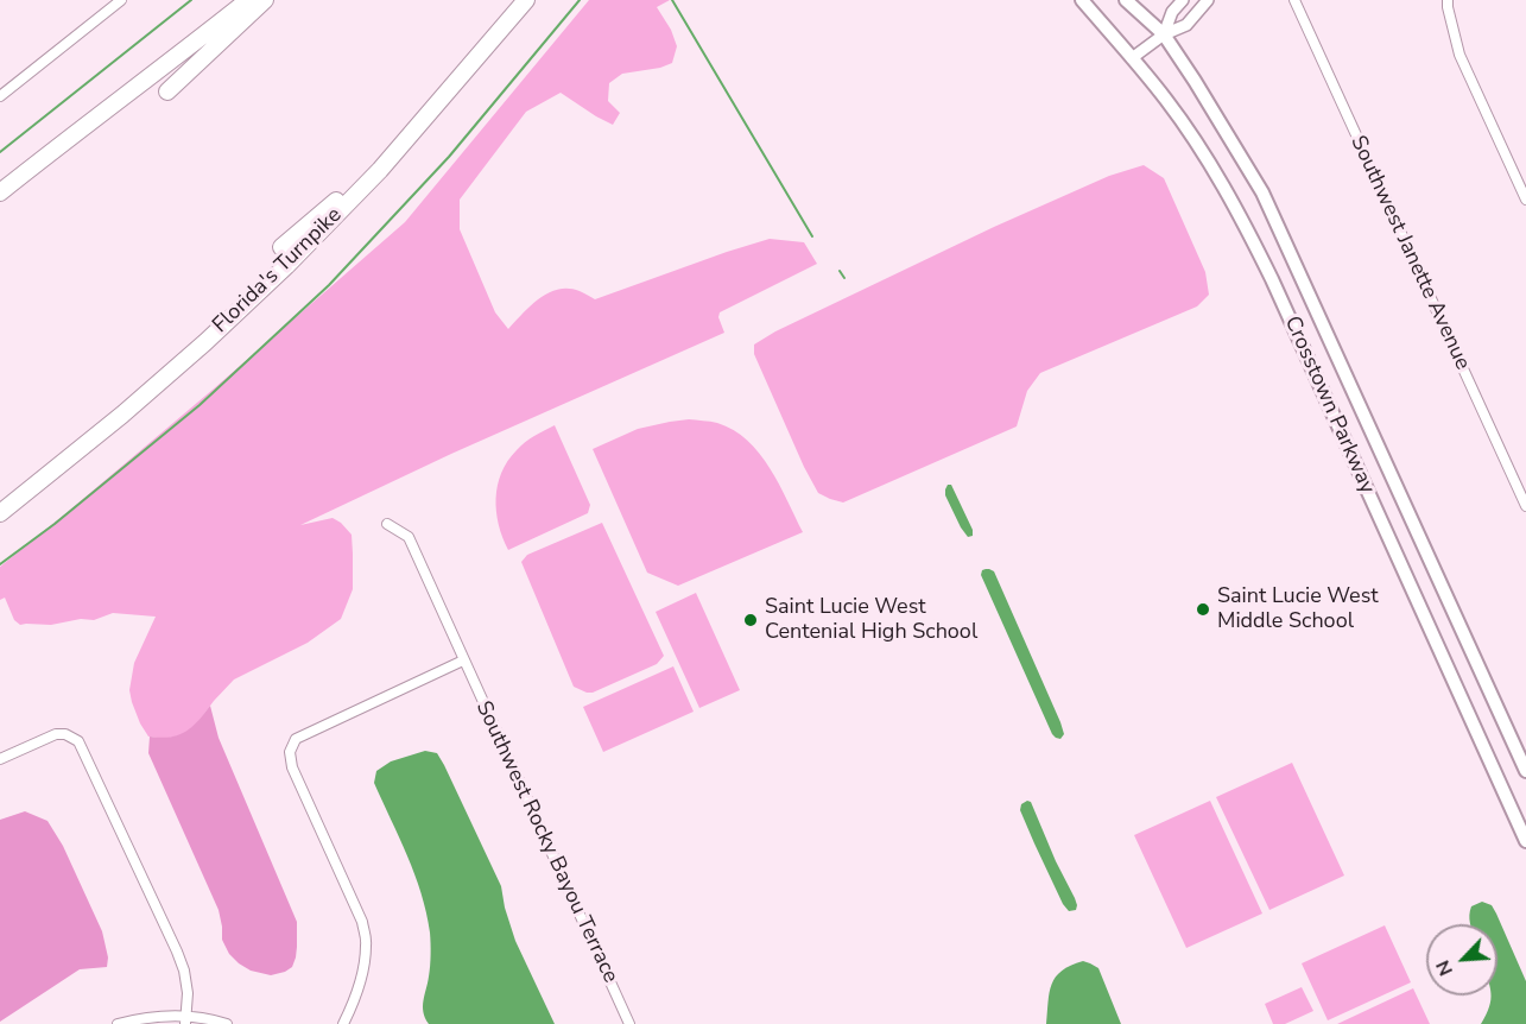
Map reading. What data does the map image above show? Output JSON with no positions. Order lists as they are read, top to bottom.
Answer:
{
  "streets": {
    "highway": ["Florida's Turnpike"],
    "main road": ["Crosstown Parkway"],
    "street": ["Southwest Janette Avenue", "Southwest Rocky Bayou Terrace"]
  },
  "places": ["Saint Lucie West Middle School", "Saint Lucie West Centenial High School"],
  "north": "bottom left"
}
